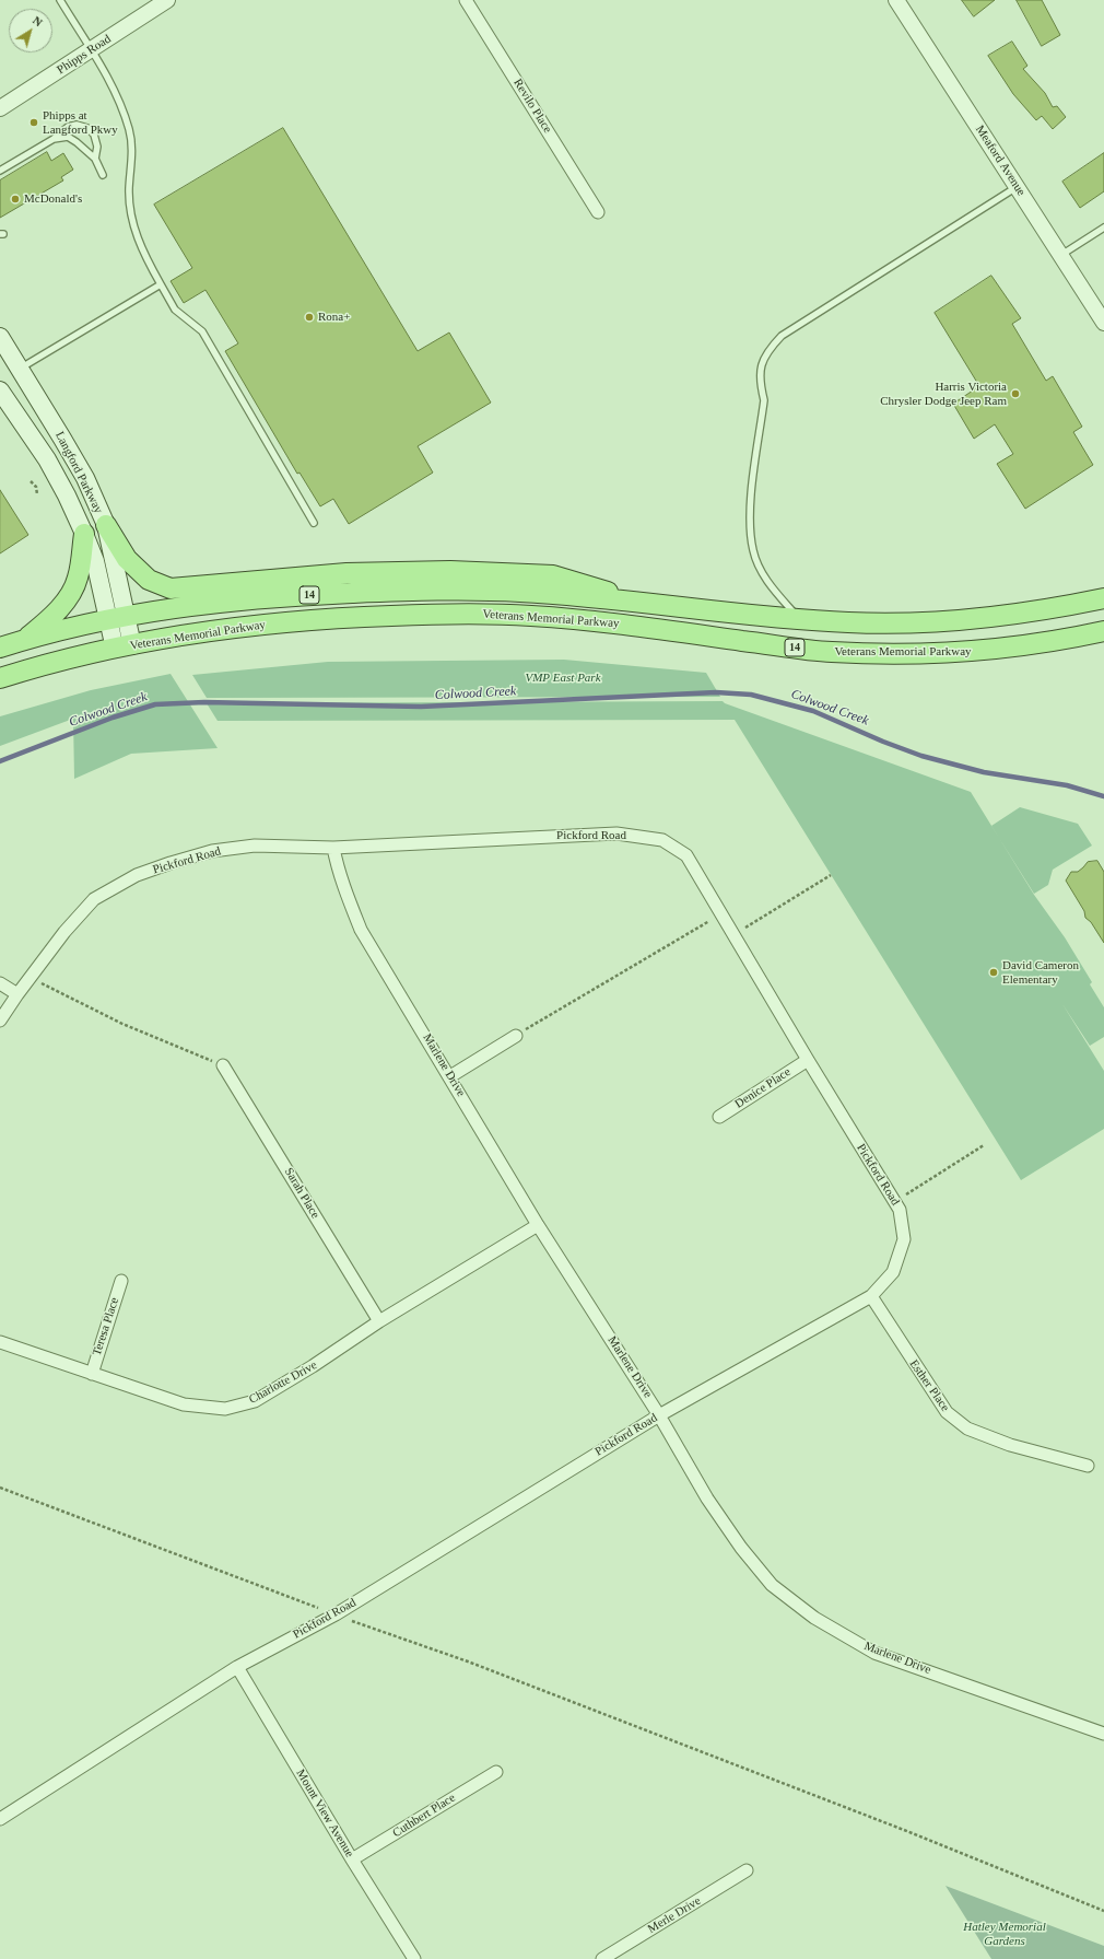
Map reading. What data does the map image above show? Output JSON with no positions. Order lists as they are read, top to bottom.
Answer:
{
  "streets": {
    "main road": ["Langford Parkway", "14", "Veterans Memorial Parkway"],
    "street": [
      "Phipps Road",
      "Revilo Place",
      "Meaford Avenue",
      "Pickford Road",
      "Marlene Drive",
      "Denice Place",
      "Sarah Place",
      "Teresa Place",
      "Charlotte Drive",
      "Esther Place",
      "Mount View Avenue",
      "Cuthbert Place",
      "Merle Drive"
    ]
  },
  "crossings": [
    ["Langford Parkway", "Veterans Memorial Parkway"],
    ["Pickford Road", "Marlene Drive"],
    ["Pickford Road", "Denice Place"],
    ["Pickford Road", "Esther Place"],
    ["Pickford Road", "Mount View Avenue"],
    ["Marlene Drive", "Charlotte Drive"],
    ["Sarah Place", "Charlotte Drive"],
    ["Teresa Place", "Charlotte Drive"],
    ["Mount View Avenue", "Cuthbert Place"]
  ],
  "water": ["Colwood Creek"],
  "parks": ["VMP East Park", "Hatley Memorial Gardens"],
  "places": [
    "Phipps at Langford Pkwy",
    "McDonald's",
    "Rona+",
    "Harris Victoria Chrysler Dodge Jeep Ram",
    "David Cameron Elementary"
  ],
  "north": "top right"
}
